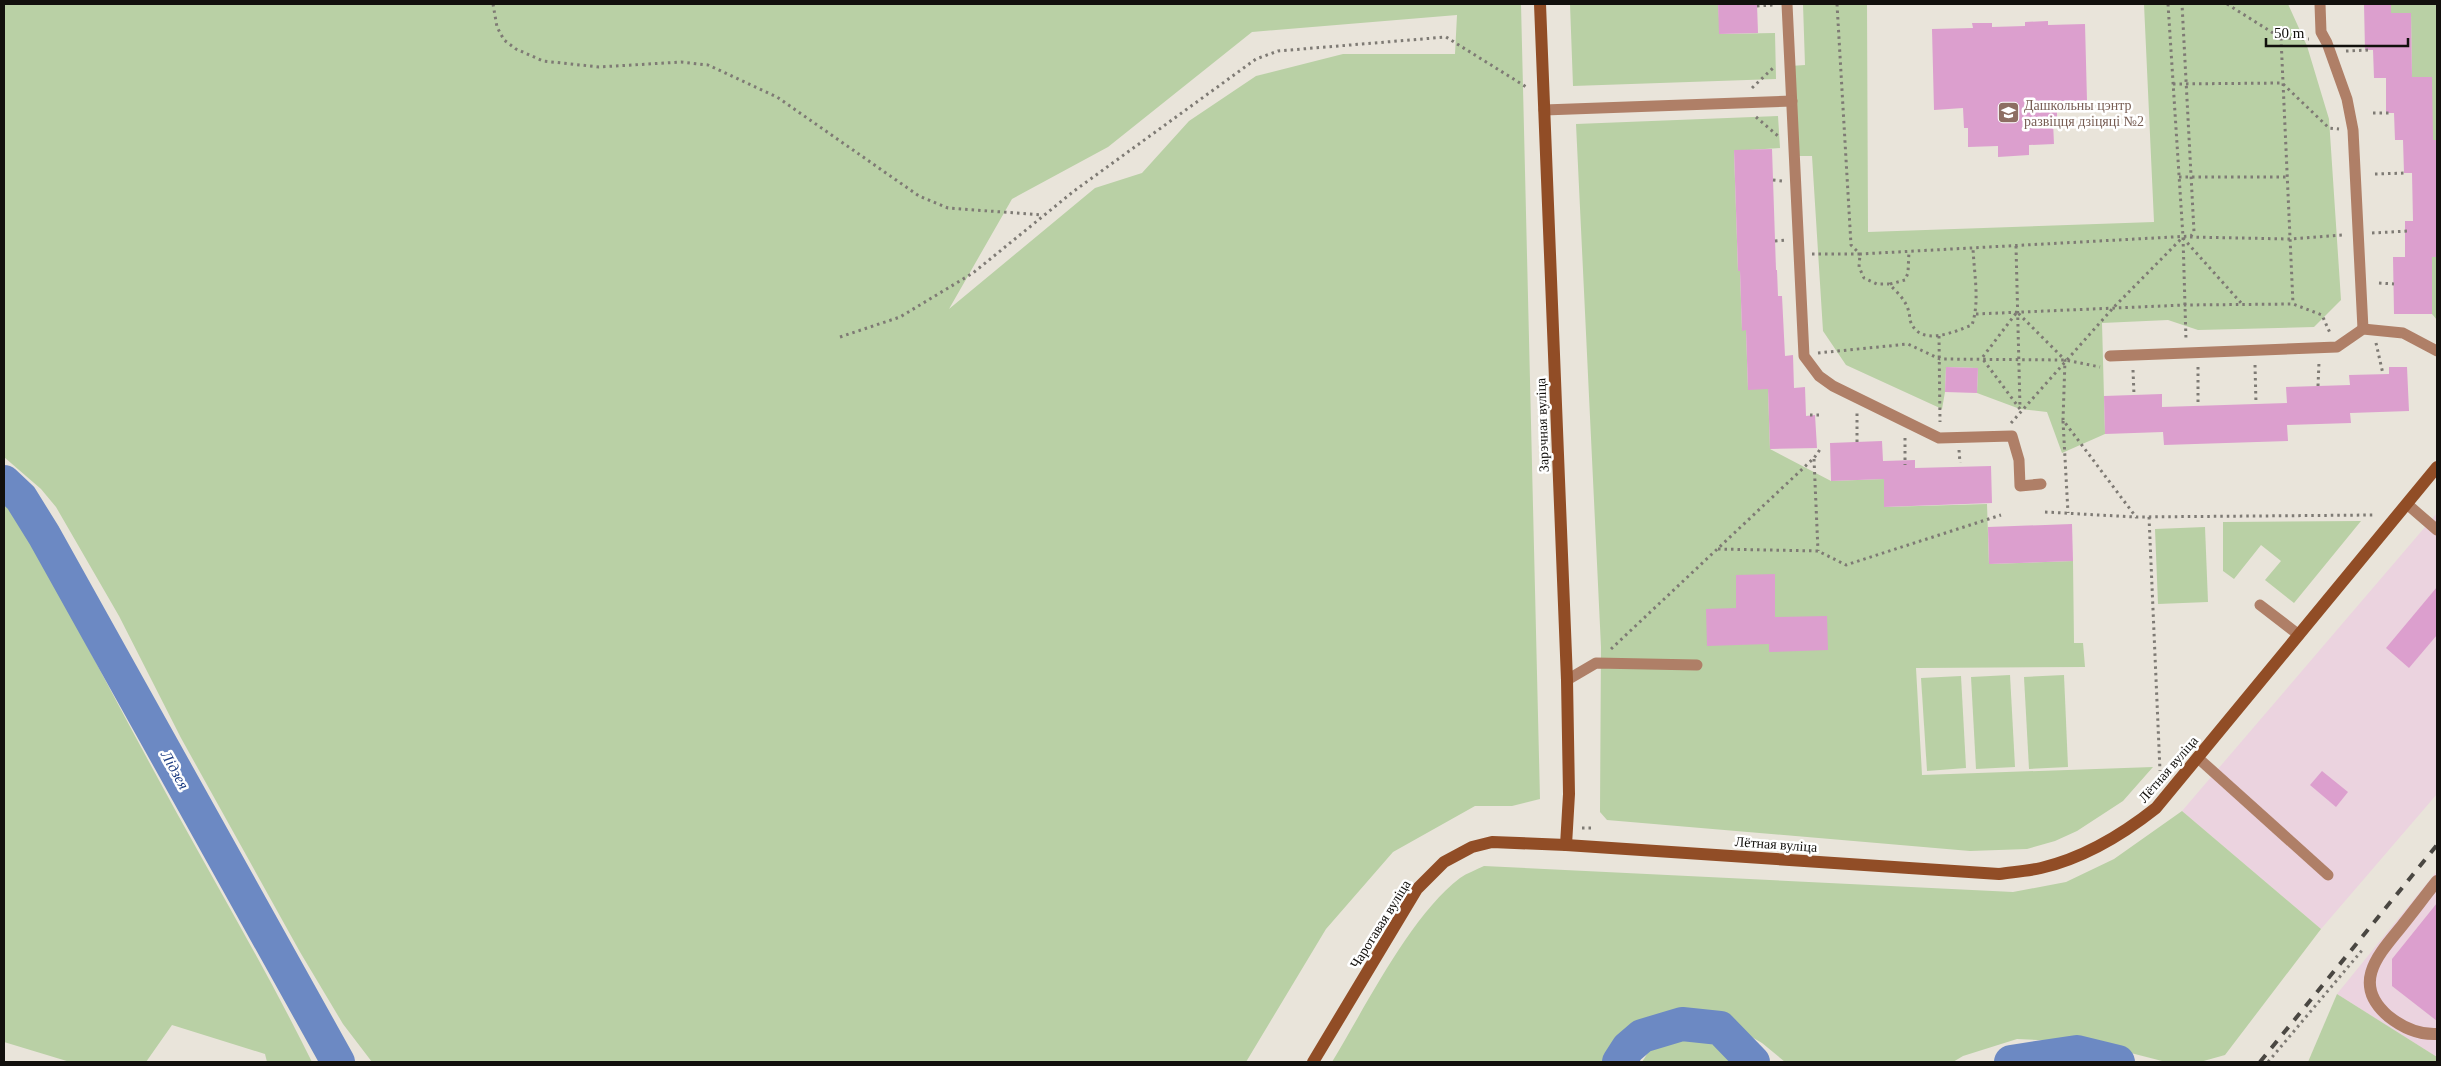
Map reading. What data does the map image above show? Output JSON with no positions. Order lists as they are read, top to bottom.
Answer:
{
  "streets": {
    "street": ["Зарэчная вуліца", "Лётная вуліца", "Чаротавая вуліца"]
  },
  "crossings": [
    ["Зарэчная вуліца", "Лётная вуліца"],
    ["Зарэчная вуліца", "Чаротавая вуліца"],
    ["Лётная вуліца", "Чаротавая вуліца"]
  ],
  "water": ["Лідзея"],
  "places": {
    "school or university": ["Дашкольны цэнтр развіцця дзіцяці №2"]
  },
  "scale_bar": "50 m"
}
